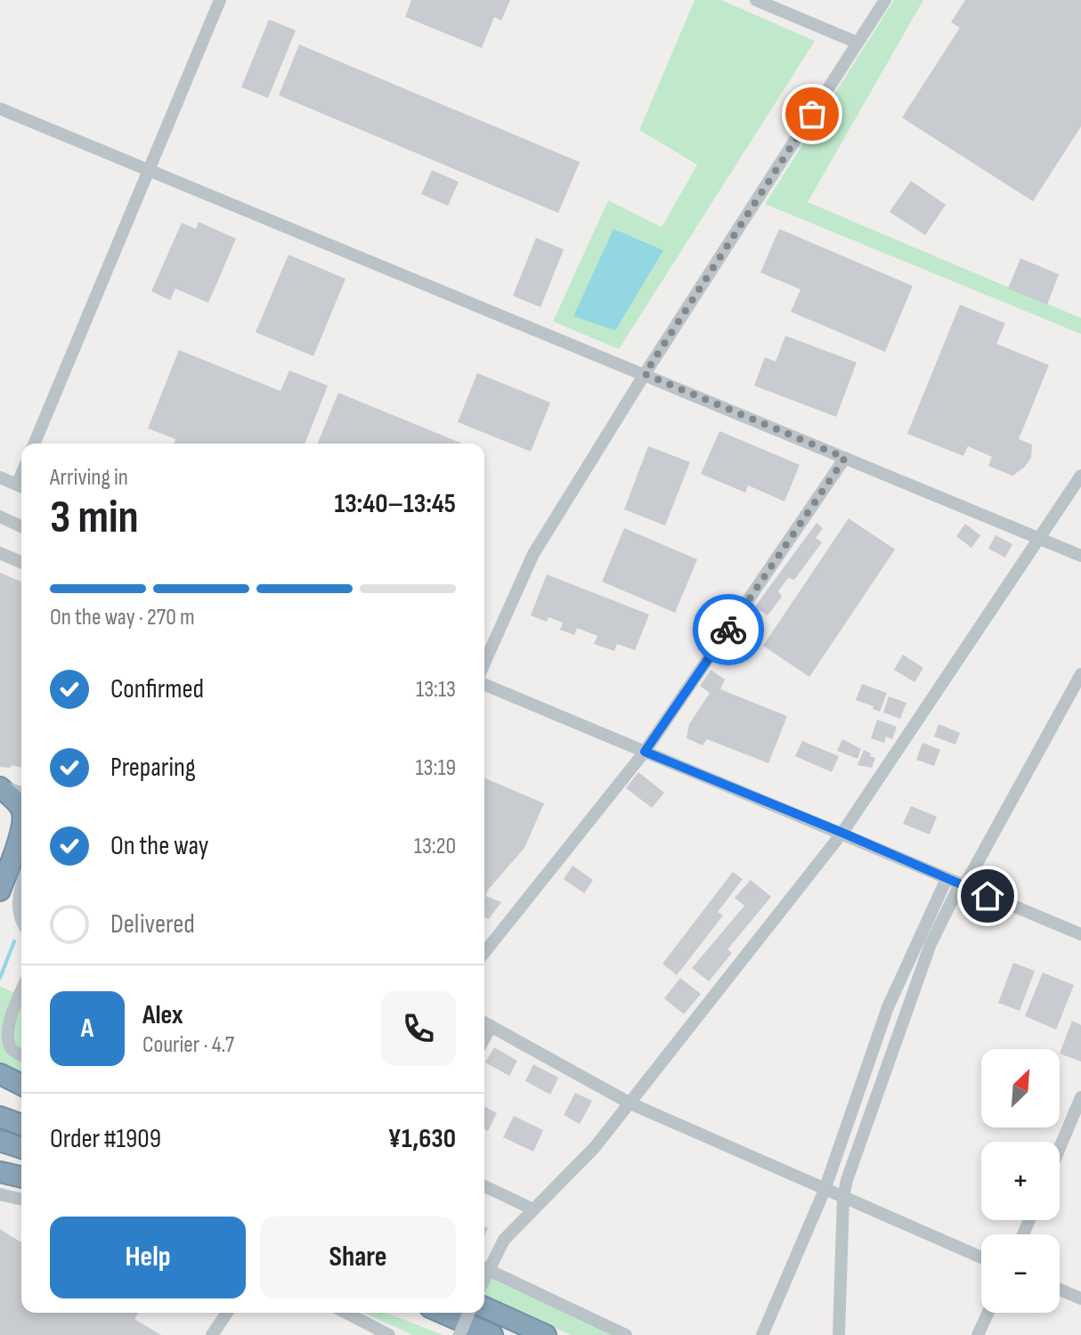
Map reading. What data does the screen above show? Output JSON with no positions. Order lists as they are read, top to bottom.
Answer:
{
  "north": "top right",
  "page": {
    "heading": ["3 min", "Arriving in", "13:40–13:45"],
    "panel": [
      "Alex",
      "Courier · 4.7",
      "Order #1909",
      "¥1,630"
    ],
    "bar": "On the way · 270 m",
    "list": [
      ["Confirmed", "13:13"],
      ["Preparing", "13:19"],
      ["On the way", "13:20"],
      "Delivered"
    ],
    "round": "A",
    "map_buttons": ["+", "−"],
    "buttons": ["Help", "Share"]
  }
}
